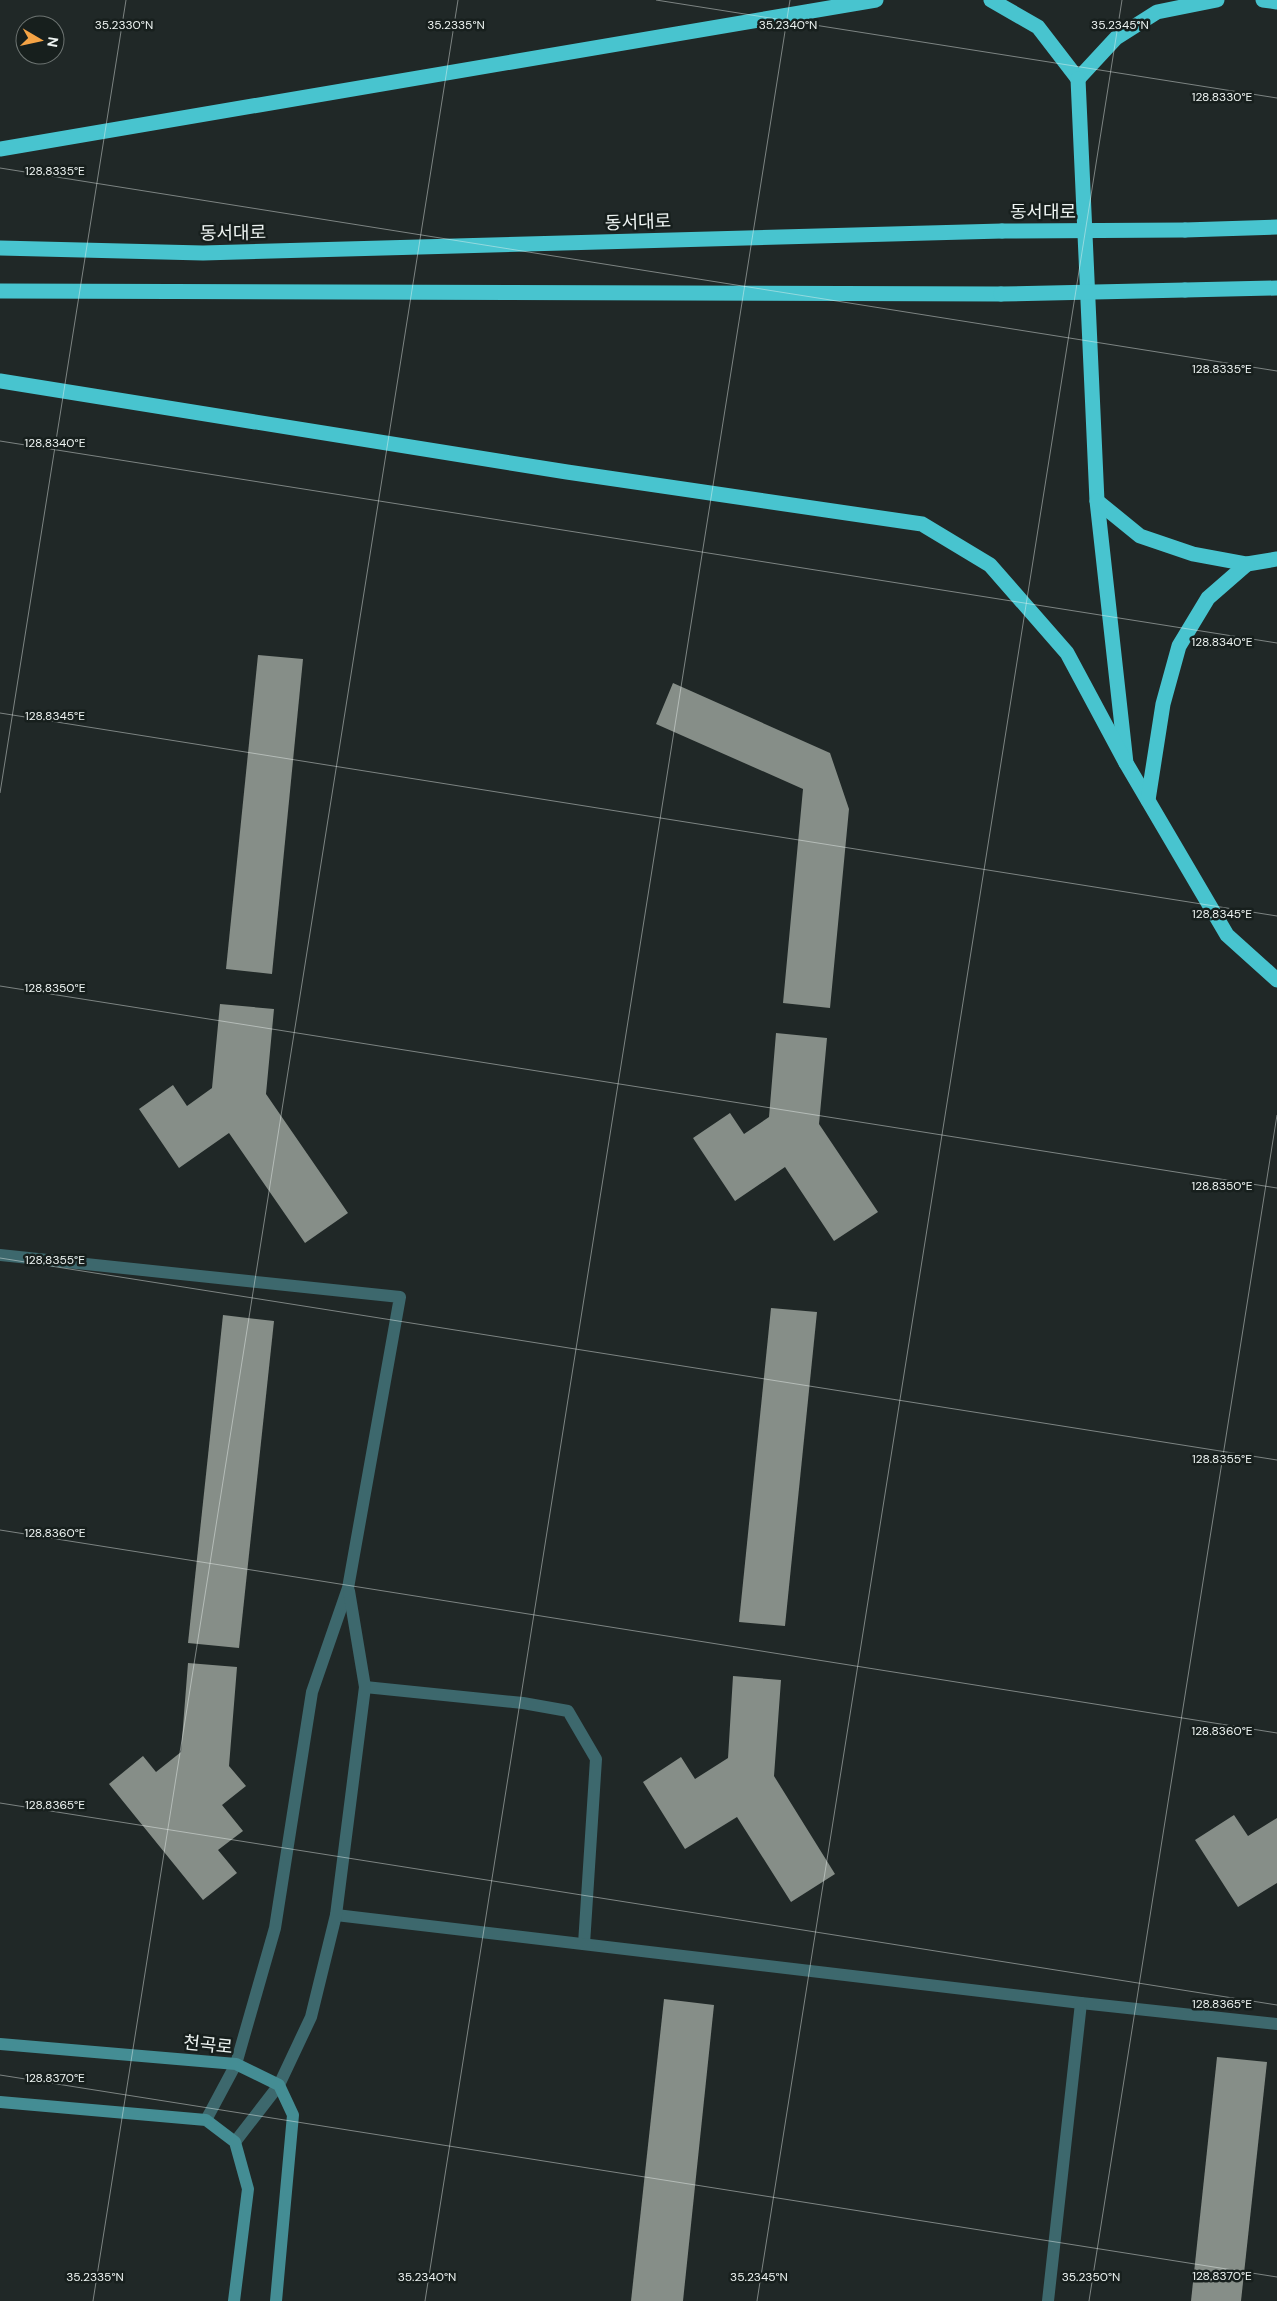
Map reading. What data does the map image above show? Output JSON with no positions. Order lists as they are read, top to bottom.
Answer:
{
  "streets": {
    "highway": ["동서대로"],
    "street": ["천곡로"]
  },
  "north": "right",
  "coordinates": [
    "35.2330°N",
    "35.2335°N",
    "35.2340°N",
    "35.2345°N",
    "128.8330°E",
    "128.8335°E",
    "128.8340°E",
    "128.8345°E",
    "128.8350°E",
    "128.8355°E",
    "128.8360°E",
    "128.8365°E",
    "128.8370°E",
    "35.2350°N"
  ]
}
